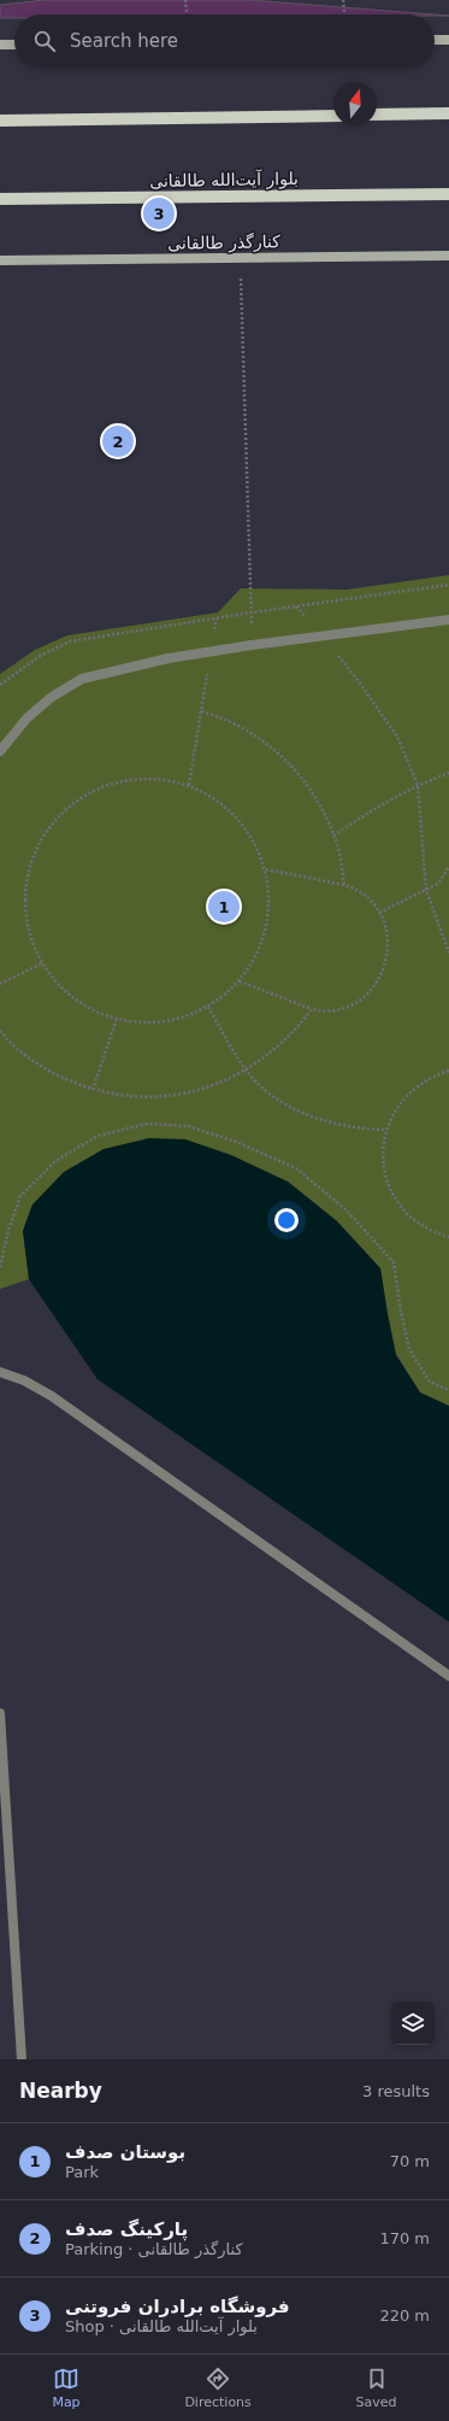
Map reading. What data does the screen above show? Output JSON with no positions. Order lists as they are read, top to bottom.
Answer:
{
  "streets": {
    "main road": ["بلوار آیت‌الله طالقانی"],
    "street": ["کنارگذر طالقانی"]
  },
  "north": "top",
  "page": {
    "search": "Search here",
    "pins": ["3", "2", "1"],
    "heading": ["Nearby", "3 results"],
    "list": [
      {
        "mark": "1",
        "name": "بوستان صدف",
        "note": "Park",
        "value": "70 m"
      },
      {
        "mark": "2",
        "name": "پارکینگ صدف",
        "note": "Parking · کنارگذر طالقانی",
        "value": "170 m"
      },
      {
        "mark": "3",
        "name": "فروشگاه برادران فروتنی",
        "note": "Shop · بلوار آیت‌الله طالقانی",
        "value": "220 m"
      }
    ],
    "nav": ["Map", "Directions", "Saved"]
  }
}
